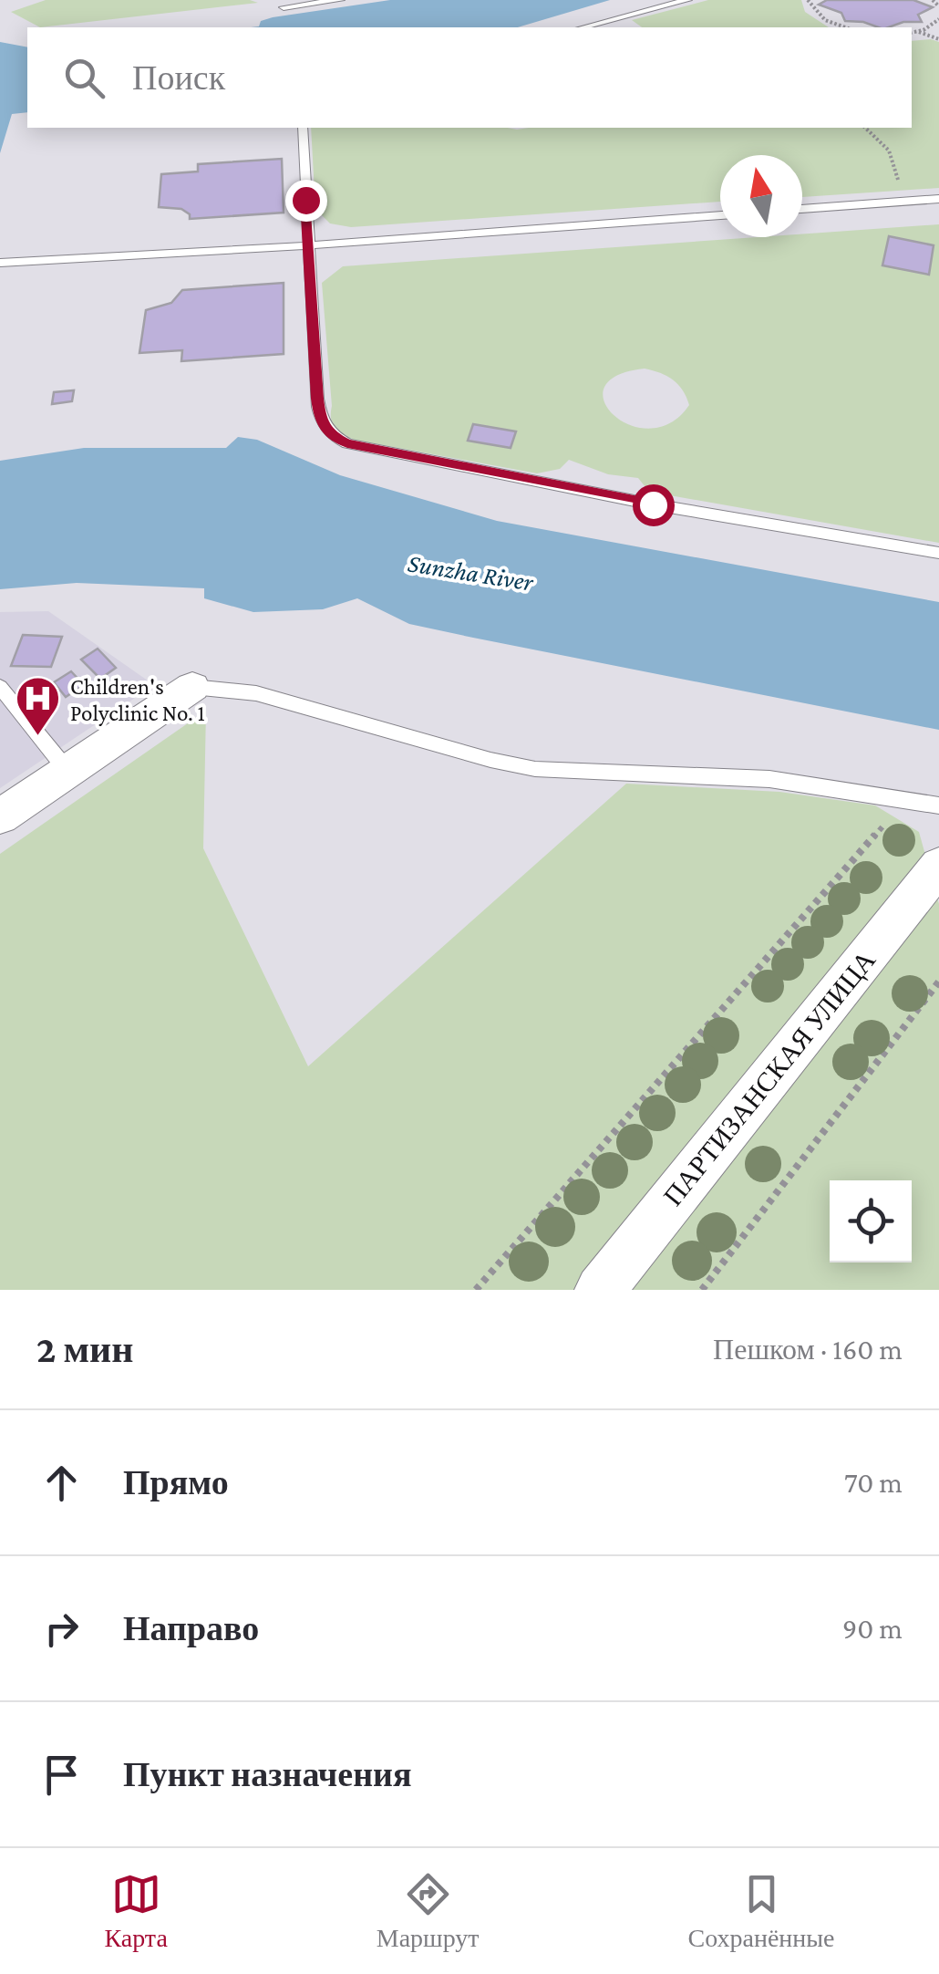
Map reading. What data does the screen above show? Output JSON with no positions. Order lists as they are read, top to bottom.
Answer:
{
  "streets": {
    "street": ["ПАРТИЗАНСКАЯ УЛИЦА"]
  },
  "water": ["Sunzha River"],
  "places": {
    "hospital": ["Children's Polyclinic No. 1"]
  },
  "north": "top",
  "page": {
    "search": "Поиск",
    "heading": ["2 мин", "Пешком · 160 m"],
    "list": [
      ["Прямо", "70 m"],
      ["Направо", "90 m"],
      "Пункт назначения"
    ],
    "nav": ["Карта", "Маршрут", "Сохранённые"]
  }
}
